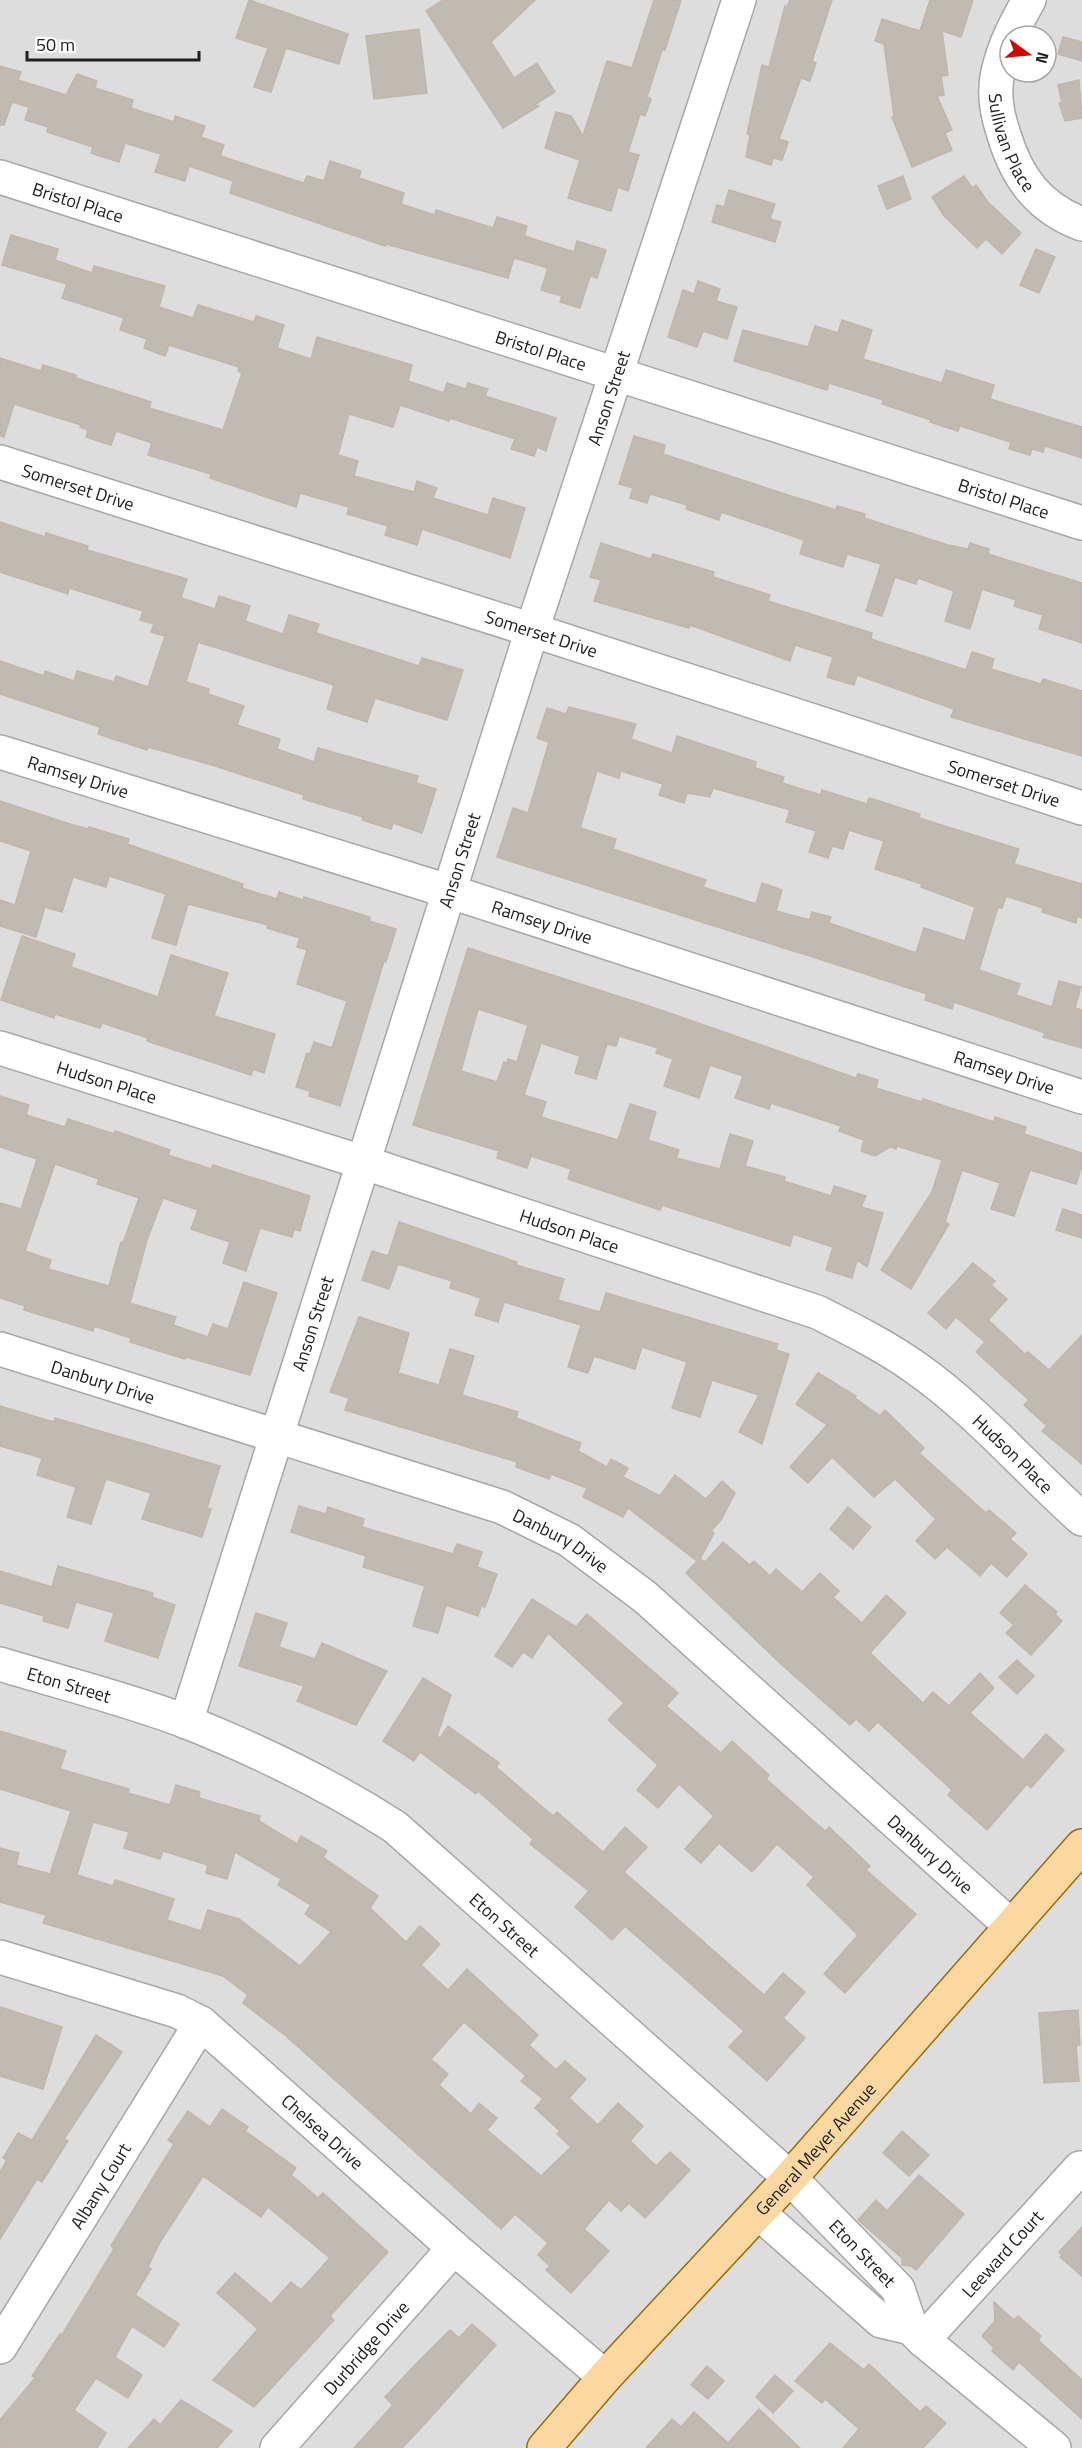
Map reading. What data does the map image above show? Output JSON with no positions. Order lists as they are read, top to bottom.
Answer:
{
  "streets": {
    "main road": ["General Meyer Avenue"],
    "street": [
      "Sullivan Place",
      "Bristol Place",
      "Anson Street",
      "Somerset Drive",
      "Ramsey Drive",
      "Hudson Place",
      "Danbury Drive",
      "Eton Street",
      "Chelsea Drive",
      "Albany Court",
      "Leeward Court",
      "Durbridge Drive"
    ]
  },
  "crossings": [
    ["Bristol Place", "Anson Street"],
    ["Anson Street", "Somerset Drive"],
    ["Anson Street", "Ramsey Drive"],
    ["Anson Street", "Hudson Place"],
    ["Anson Street", "Danbury Drive"],
    ["Anson Street", "Eton Street"],
    ["Danbury Drive", "General Meyer Avenue"],
    ["Eton Street", "General Meyer Avenue"],
    ["Eton Street", "Leeward Court"],
    ["Chelsea Drive", "General Meyer Avenue"],
    ["Chelsea Drive", "Albany Court"],
    ["Chelsea Drive", "Durbridge Drive"]
  ],
  "scale_bar": "50 m",
  "north": "right"
}
